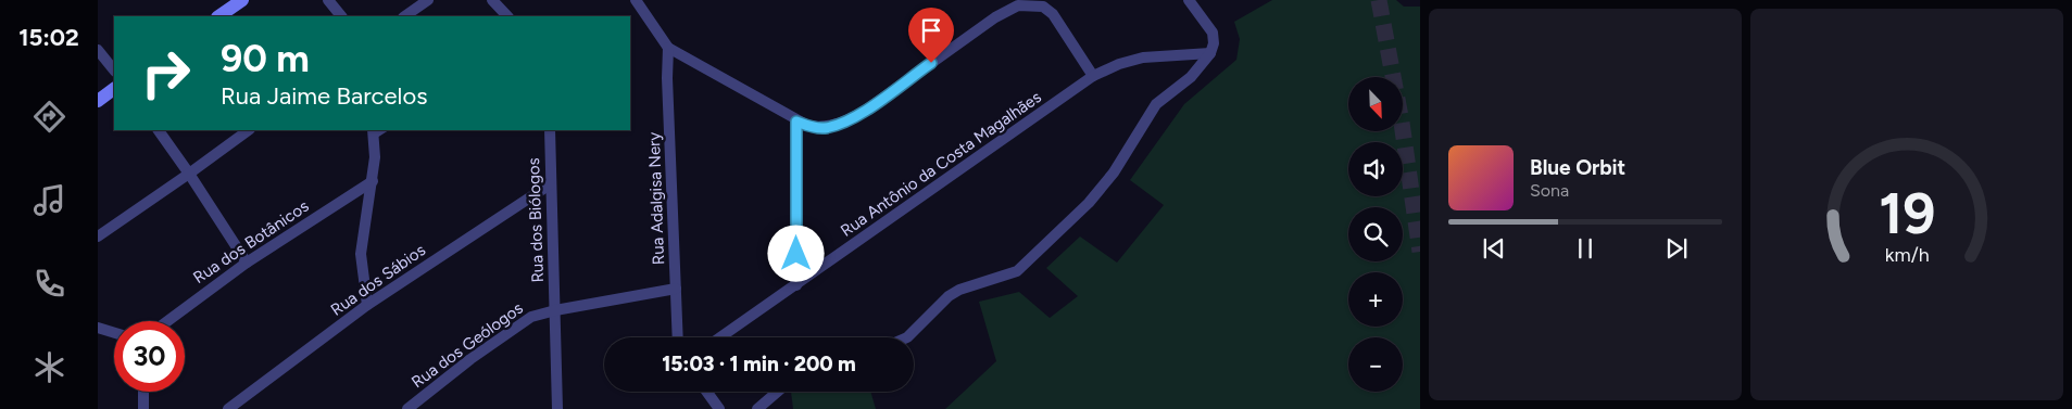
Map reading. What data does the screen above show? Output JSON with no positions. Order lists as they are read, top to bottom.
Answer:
{
  "streets": {
    "street": [
      "Rua Antônio da Costa Magalhães",
      "Rua Adalgisa Nery",
      "Rua dos Biólogos",
      "Rua dos Botânicos",
      "Rua dos Sábios",
      "Rua dos Geólogos"
    ]
  },
  "crossings": [
    ["Rua Adalgisa Nery", "Rua dos Geólogos"],
    ["Rua dos Biólogos", "Rua dos Sábios"],
    ["Rua dos Biólogos", "Rua dos Geólogos"]
  ],
  "north": "bottom right",
  "page": {
    "tabs": "15:02",
    "turn": ["90 m", "Rua Jaime Barcelos"],
    "map_buttons": ["+", "−"],
    "song": ["Blue Orbit", "Sona"],
    "limit": "30",
    "trip": "15:03 · 1 min · 200 m",
    "gauge": ["19", "km/h"]
  }
}
